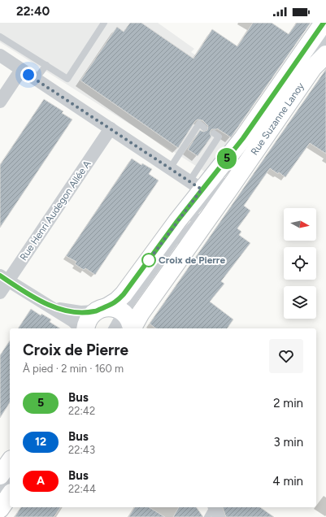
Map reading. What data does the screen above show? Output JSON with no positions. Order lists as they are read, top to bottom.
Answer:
{
  "streets": {
    "main road": ["Rue Suzanne Lanoy"],
    "street": ["Rue Henri Audegon Allée A"]
  },
  "places": ["Croix de Pierre"],
  "lines": ["bus line 5"],
  "north": "right",
  "page": {
    "status": "22:40",
    "on_map": "5",
    "heading": ["Croix de Pierre", "À pied · 2 min · 160 m"],
    "list": [
      {
        "mark": "5",
        "name": "Bus",
        "note": "22:42",
        "value": "2 min"
      },
      {
        "mark": "12",
        "name": "Bus",
        "note": "22:43",
        "value": "3 min"
      },
      {
        "mark": "A",
        "name": "Bus",
        "note": "22:44",
        "value": "4 min"
      }
    ]
  }
}
